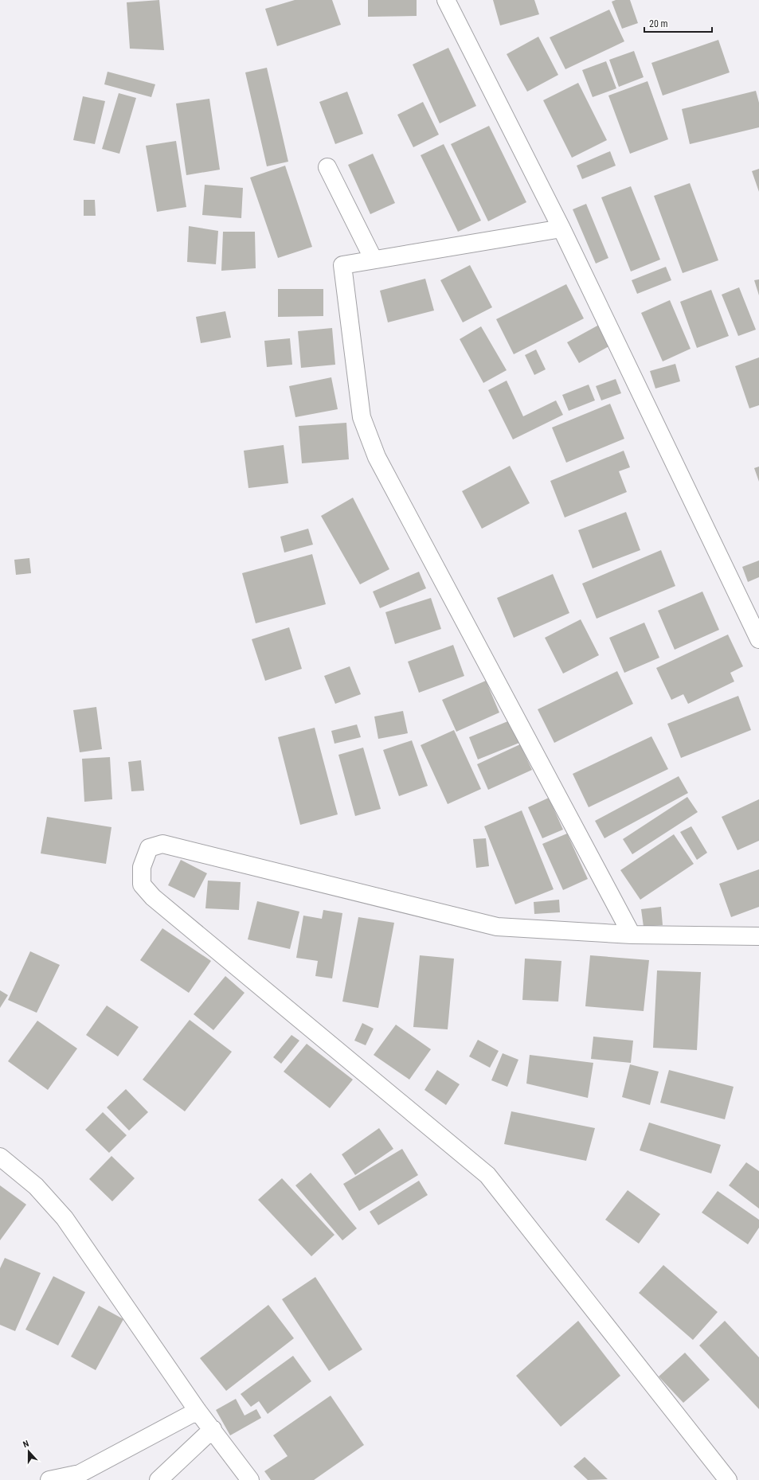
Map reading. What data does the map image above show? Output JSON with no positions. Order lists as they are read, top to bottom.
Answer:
{
  "scale_bar": "20 m",
  "north": "top"
}
